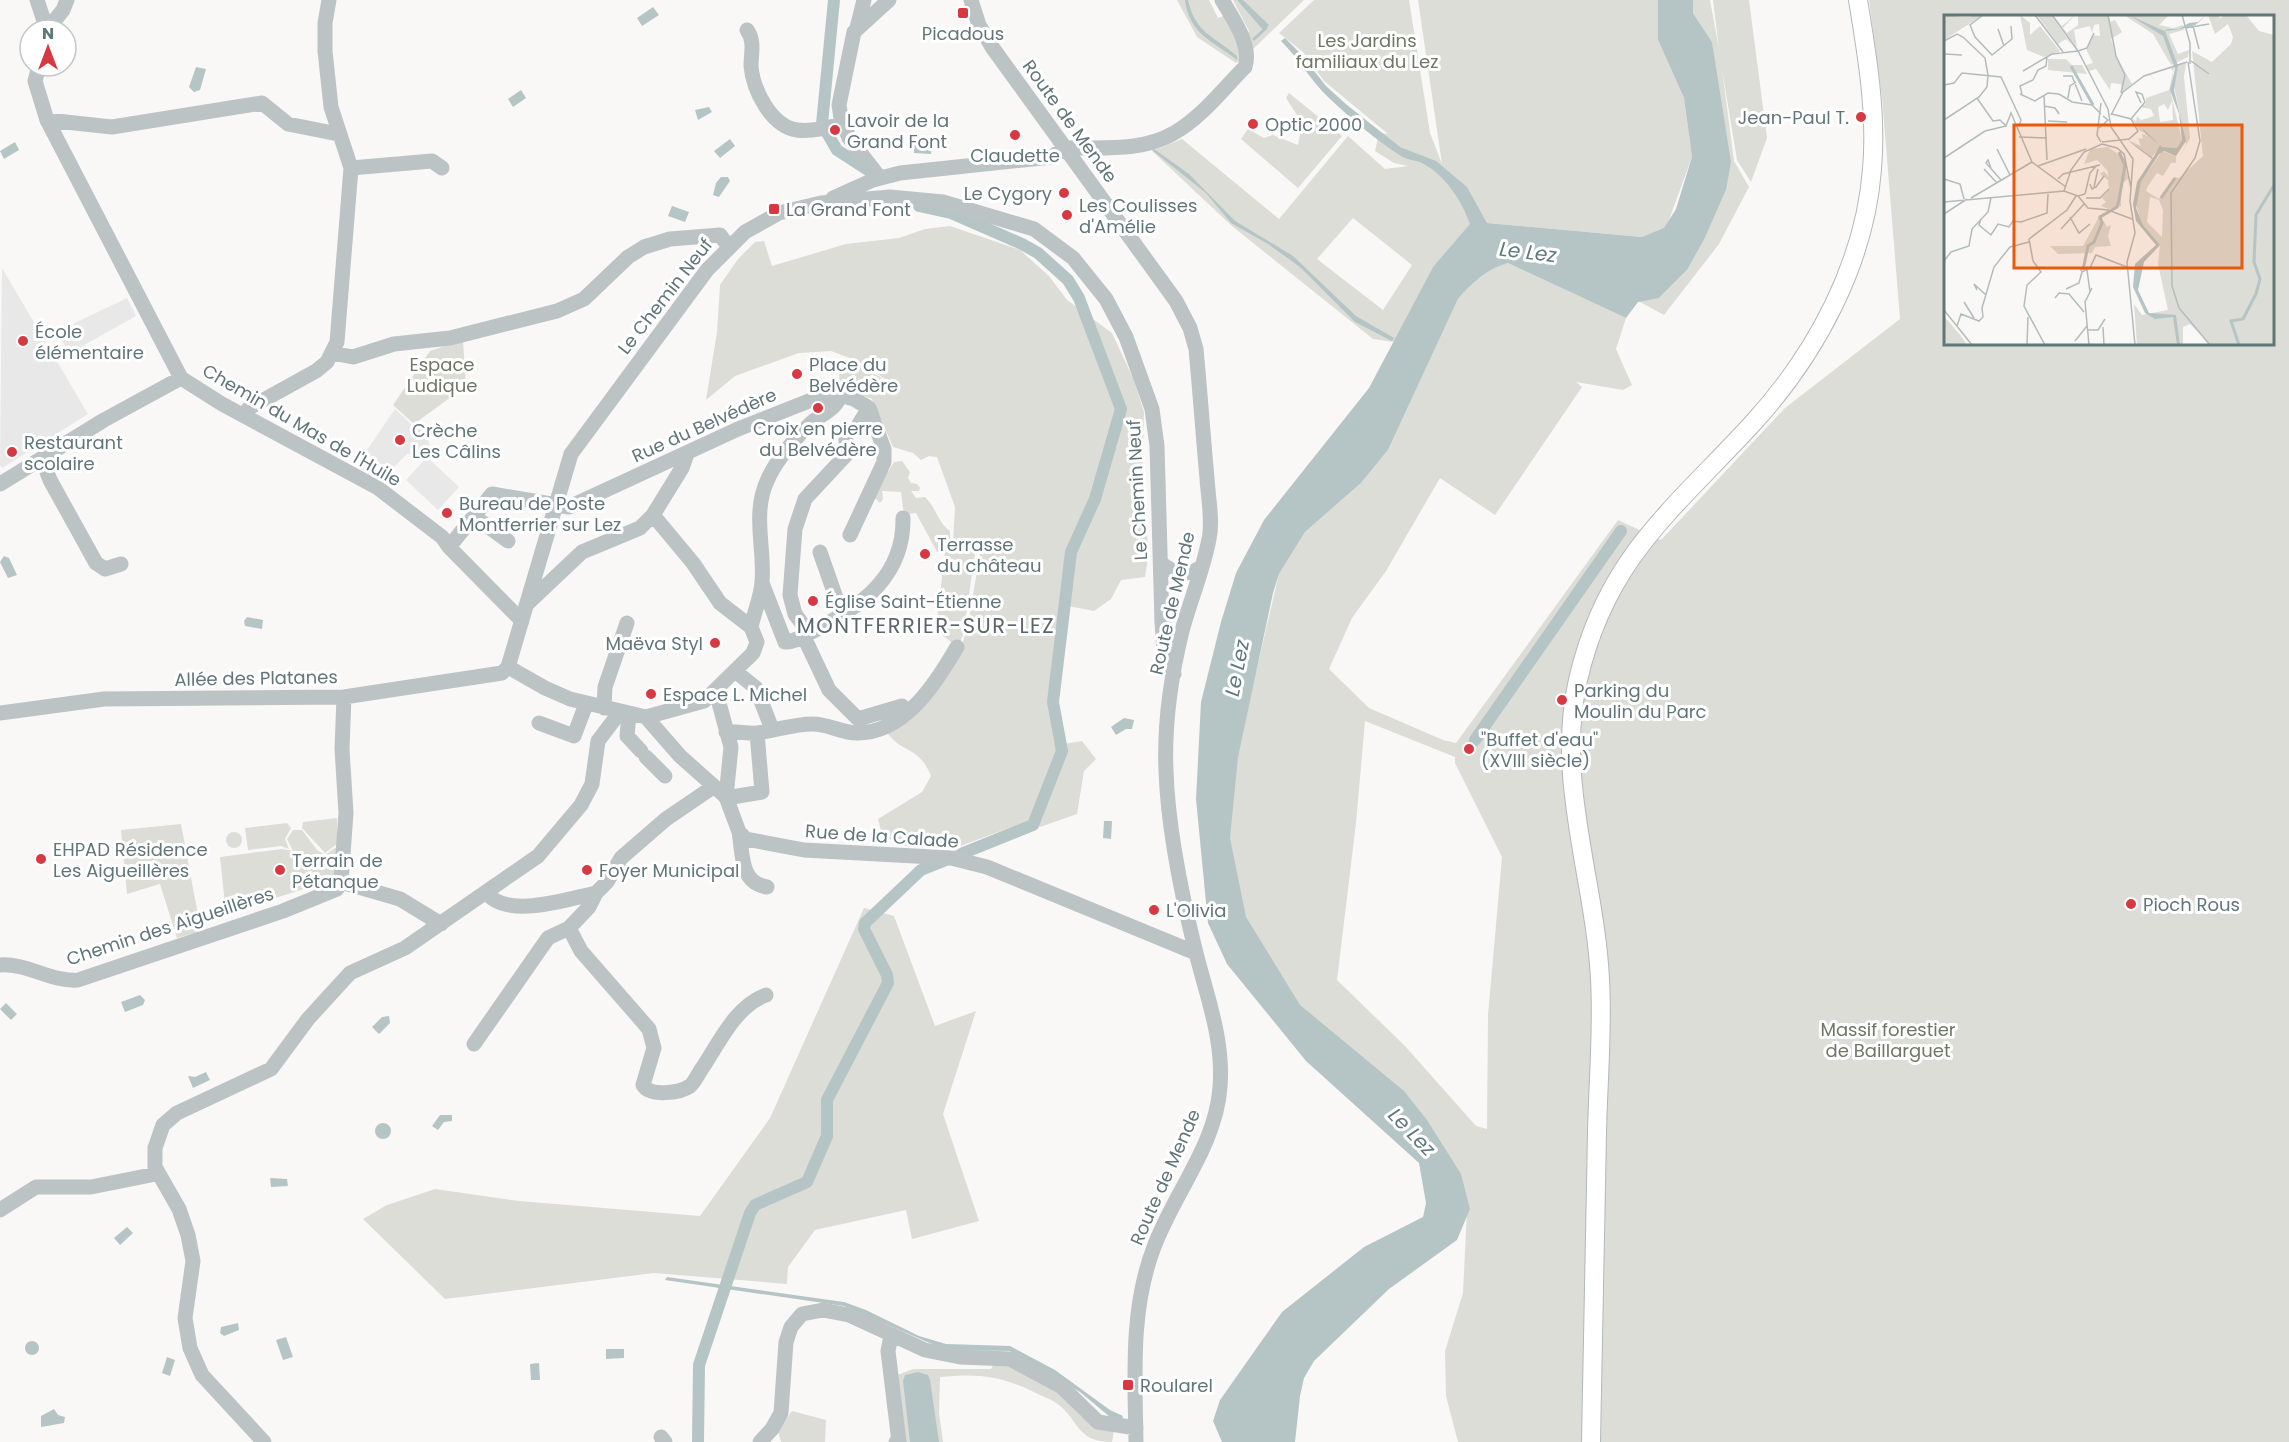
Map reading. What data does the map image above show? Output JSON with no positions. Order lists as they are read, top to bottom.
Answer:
{
  "streets": {
    "street": [
      "Route de Mende",
      "Le Chemin Neuf",
      "Chemin du Mas de l'Huile",
      "Rue du Belvédère",
      "Allée des Platanes",
      "Rue de la Calade",
      "Chemin des Aigueillères"
    ]
  },
  "crossings": [
    ["Route de Mende", "Le Chemin Neuf"],
    ["Route de Mende", "Rue de la Calade"],
    ["Le Chemin Neuf", "Chemin du Mas de l'Huile"],
    ["Le Chemin Neuf", "Rue du Belvédère"],
    ["Le Chemin Neuf", "Allée des Platanes"]
  ],
  "districts": ["MONTFERRIER-SUR-LEZ"],
  "water": ["Le Lez"],
  "parks": ["Les Jardins familiaux du Lez", "Espace Ludique", "Massif forestier de Baillarguet"],
  "places": {
    "transit": ["Picadous", "La Grand Font", "Roularel"],
    "other": [
      "Jean-Paul T.",
      "Optic 2000",
      "Lavoir de la Grand Font",
      "Claudette",
      "Le Cygory",
      "Les Coulisses d'Amélie",
      "École élémentaire",
      "Place du Belvédère",
      "Croix en pierre du Belvédère",
      "Crèche Les Câlins",
      "Restaurant scolaire",
      "Bureau de Poste Montferrier sur Lez",
      "Terrasse du château",
      "Église Saint-Étienne",
      "Maëva Styl",
      "Espace L. Michel",
      "Parking du Moulin du Parc",
      "\"Buffet d'eau\" (XVIII siècle)",
      "EHPAD Résidence Les Aigueillères",
      "Terrain de Pétanque",
      "Foyer Municipal",
      "Pioch Rous",
      "L'Olivia"
    ]
  },
  "north": "top"
}
